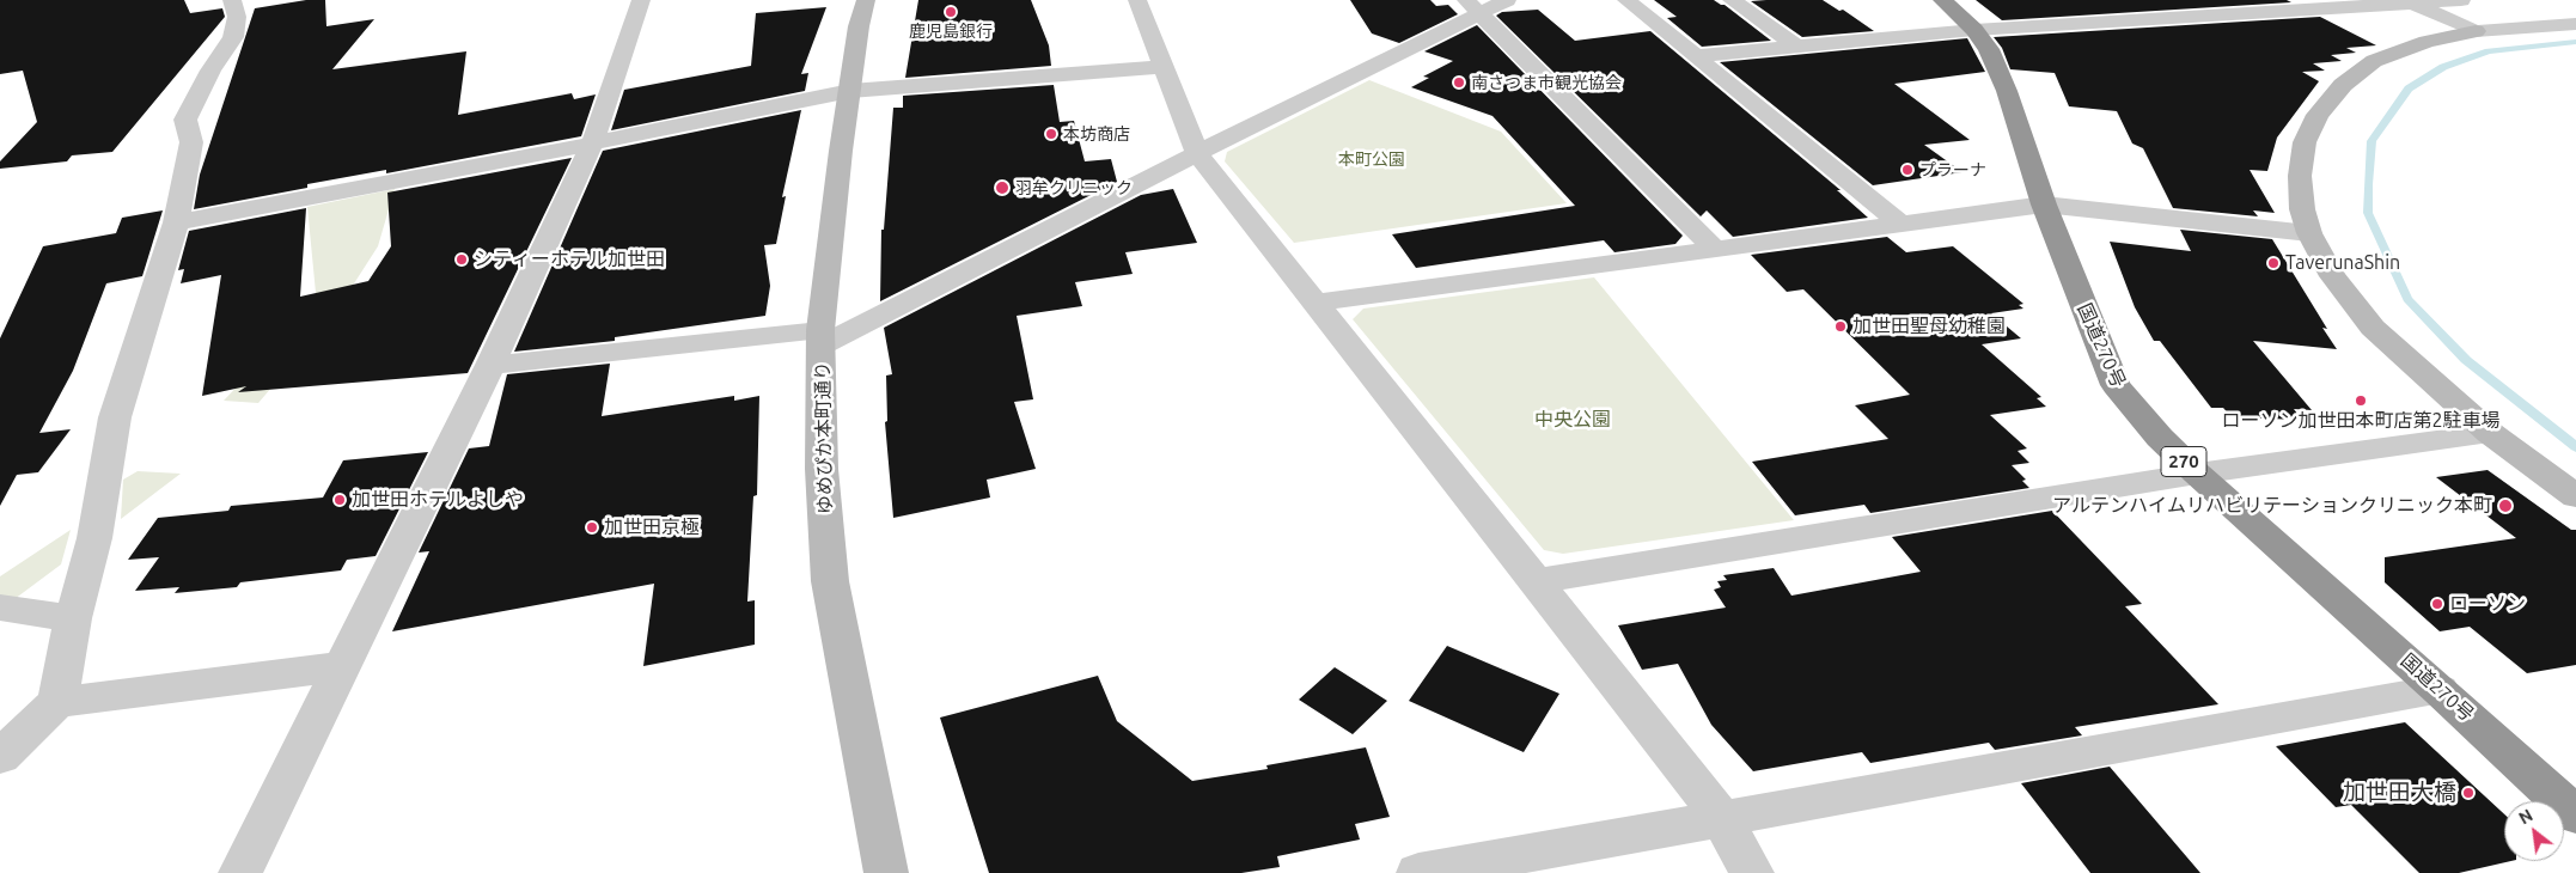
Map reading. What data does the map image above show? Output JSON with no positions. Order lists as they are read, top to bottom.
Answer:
{
  "streets": {
    "highway": ["国道270号", "270"],
    "street": ["ゆめぴか本町通り"]
  },
  "parks": ["本町公園", "中央公園"],
  "places": [
    "鹿児島銀行",
    "南さつま市観光協会",
    "本坊商店",
    "プラーナ",
    "羽牟クリニック",
    "シティーホテル加世田",
    "TaverunaShin",
    "加世田聖母幼稚園",
    "ローソン加世田本町店第2駐車場",
    "加世田ホテルよしや",
    "アルテンハイムリハビリテーションクリニック本町",
    "加世田京極",
    "ローソン",
    "加世田大橋"
  ],
  "north": "top left"
}
